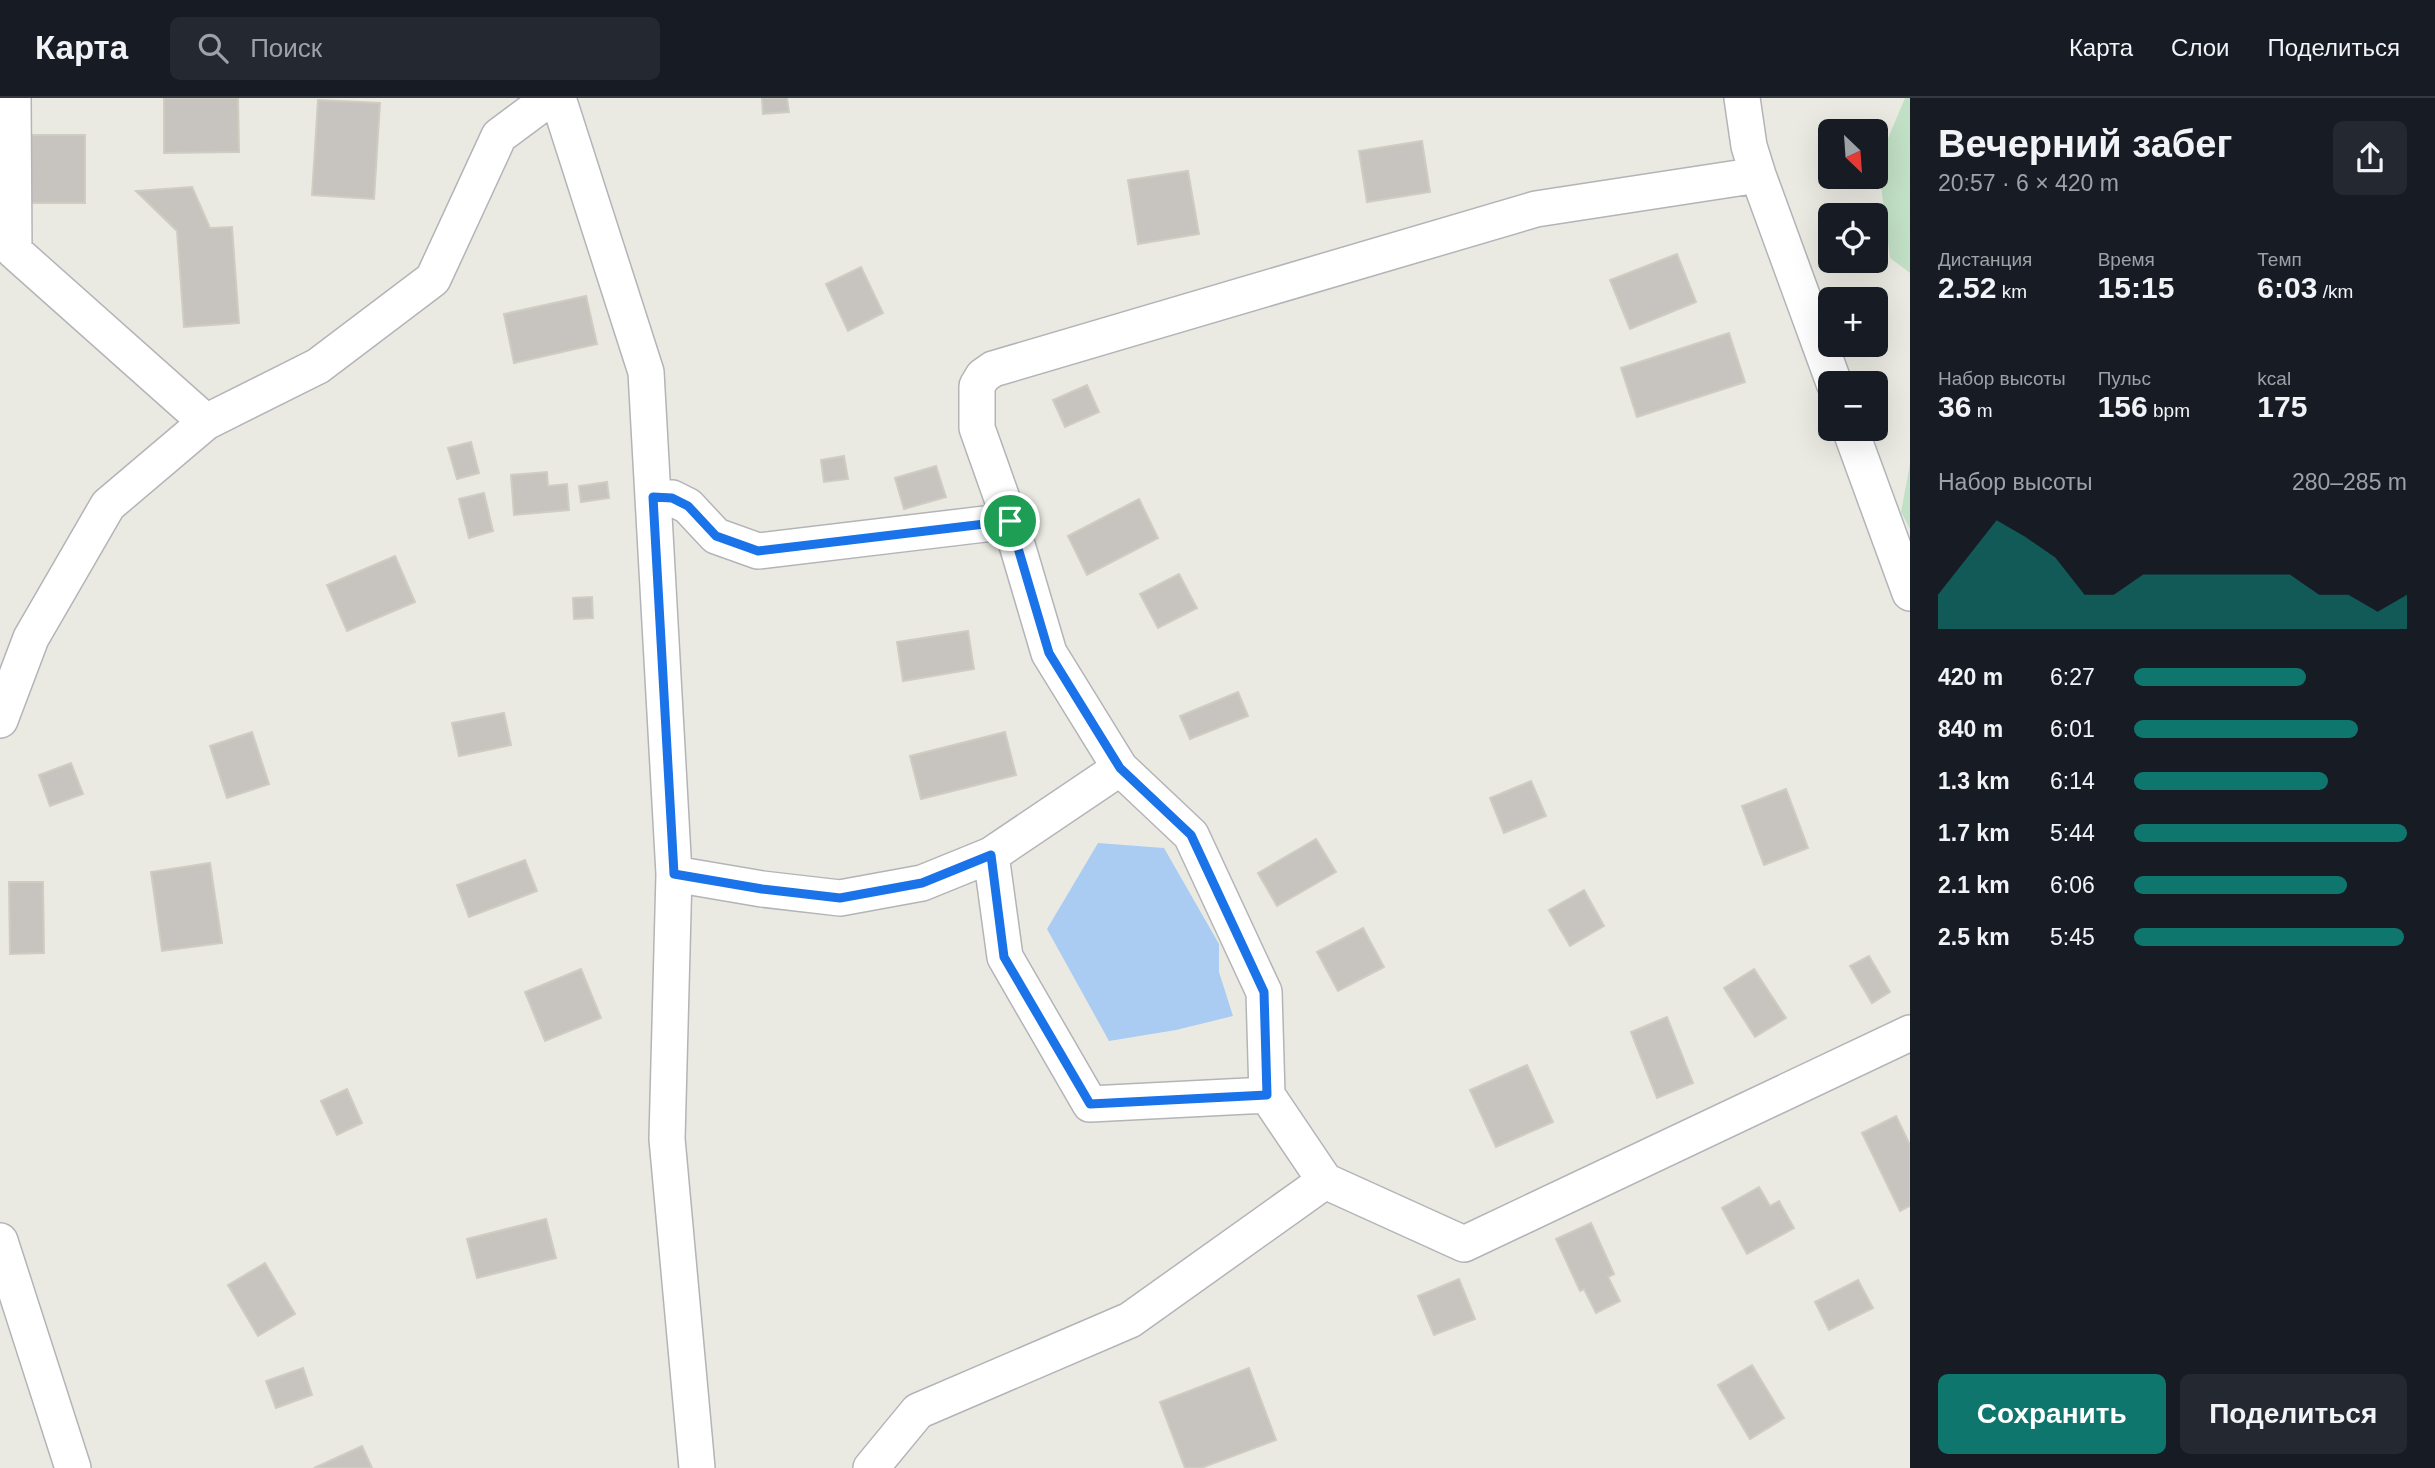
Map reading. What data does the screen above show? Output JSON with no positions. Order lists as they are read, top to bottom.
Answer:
{
  "north": "bottom right",
  "page": {
    "header": "Карта",
    "search": "Поиск",
    "nav": ["Карта", "Слои", "Поделиться"],
    "heading": ["Вечерний забег", "20:57 · 6 × 420 m"],
    "map_buttons": ["+", "−"],
    "stats": [
      ["Дистанция", "2.52 km"],
      ["Время", "15:15"],
      ["Темп", "6:03 /km"],
      ["Набор высоты", "36 m"],
      ["Пульс", "156 bpm"],
      ["kcal", "175"]
    ],
    "chart": ["Набор высоты", "280–285 m"],
    "list": [
      {
        "name": "420 m",
        "note": "6:27"
      },
      {
        "name": "840 m",
        "note": "6:01"
      },
      {
        "name": "1.3 km",
        "note": "6:14"
      },
      {
        "name": "1.7 km",
        "note": "5:44"
      },
      {
        "name": "2.1 km",
        "note": "6:06"
      },
      {
        "name": "2.5 km",
        "note": "5:45"
      }
    ],
    "buttons": ["Сохранить", "Поделиться"]
  }
}
